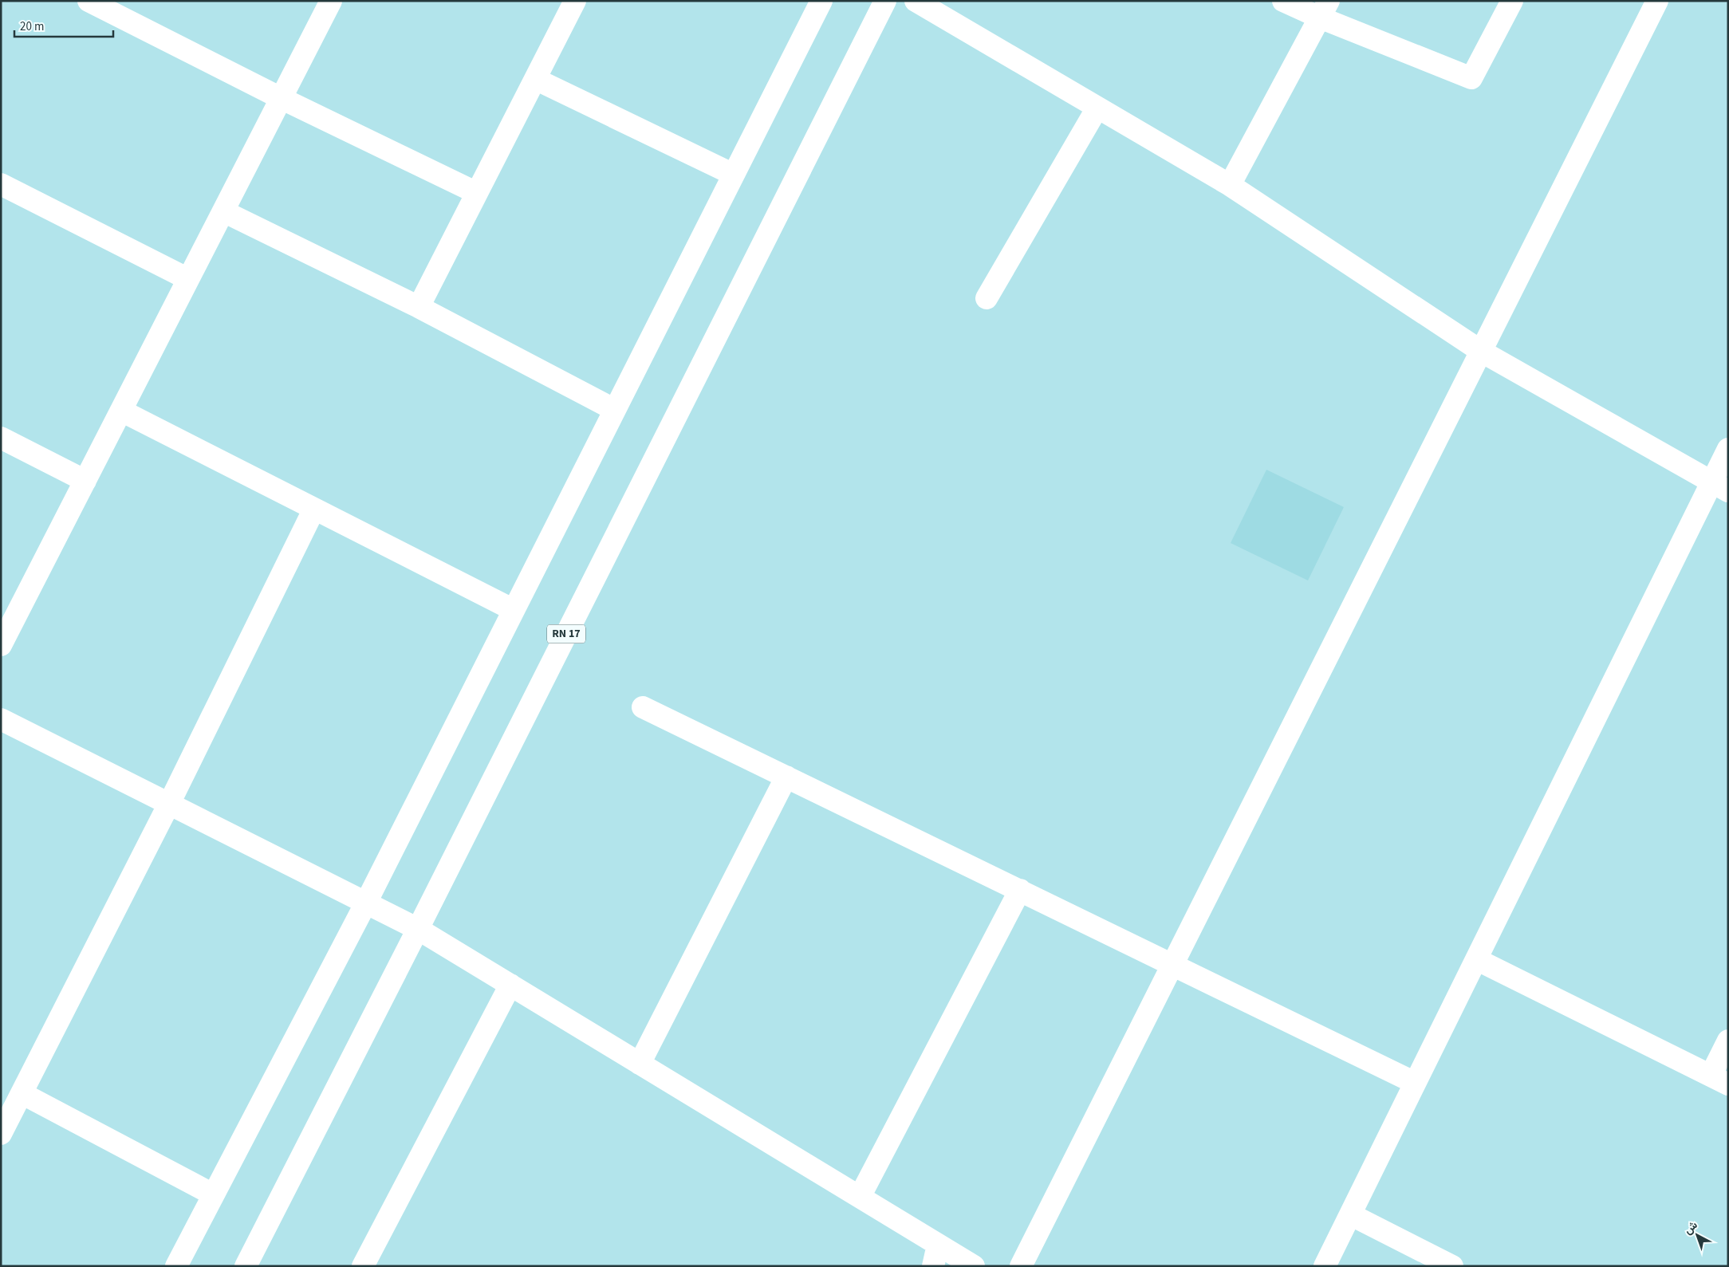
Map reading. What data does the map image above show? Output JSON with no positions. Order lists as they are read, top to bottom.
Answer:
{
  "streets": {
    "street": ["RN 17"]
  },
  "scale_bar": "20 m",
  "north": "top left"
}
